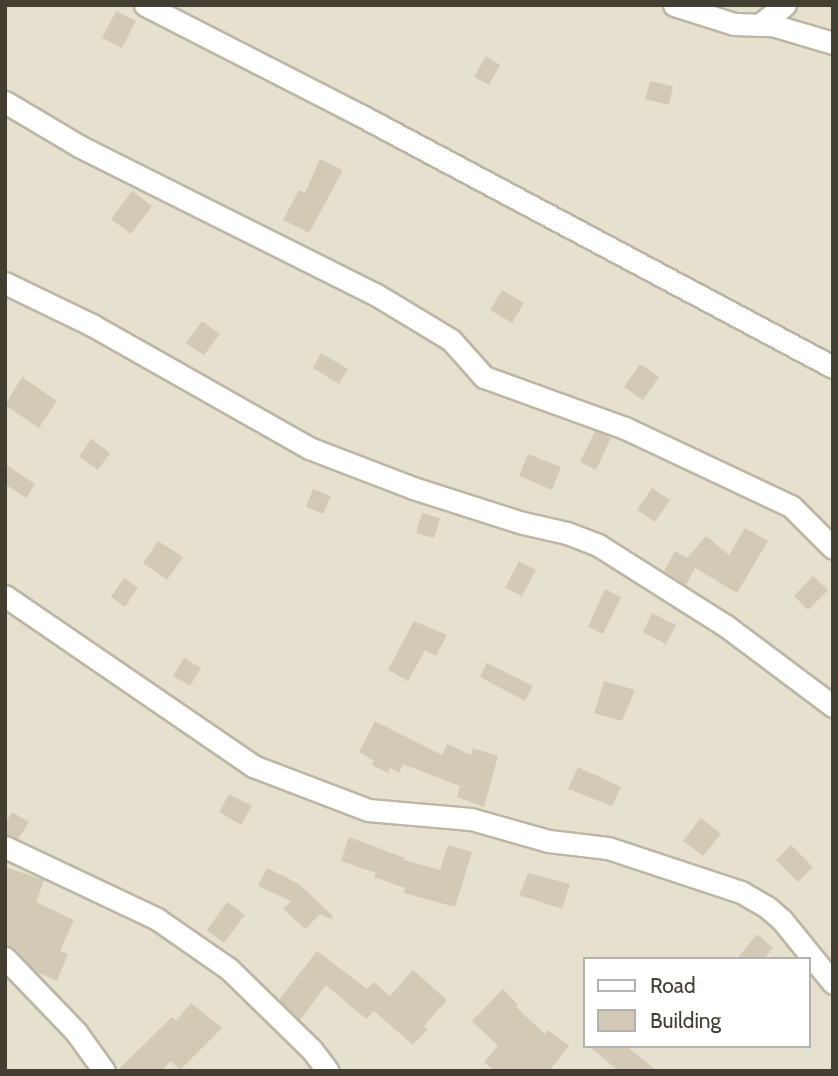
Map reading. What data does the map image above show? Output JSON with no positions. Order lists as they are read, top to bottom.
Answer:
{
  "legend": ["Road", "Building"]
}
